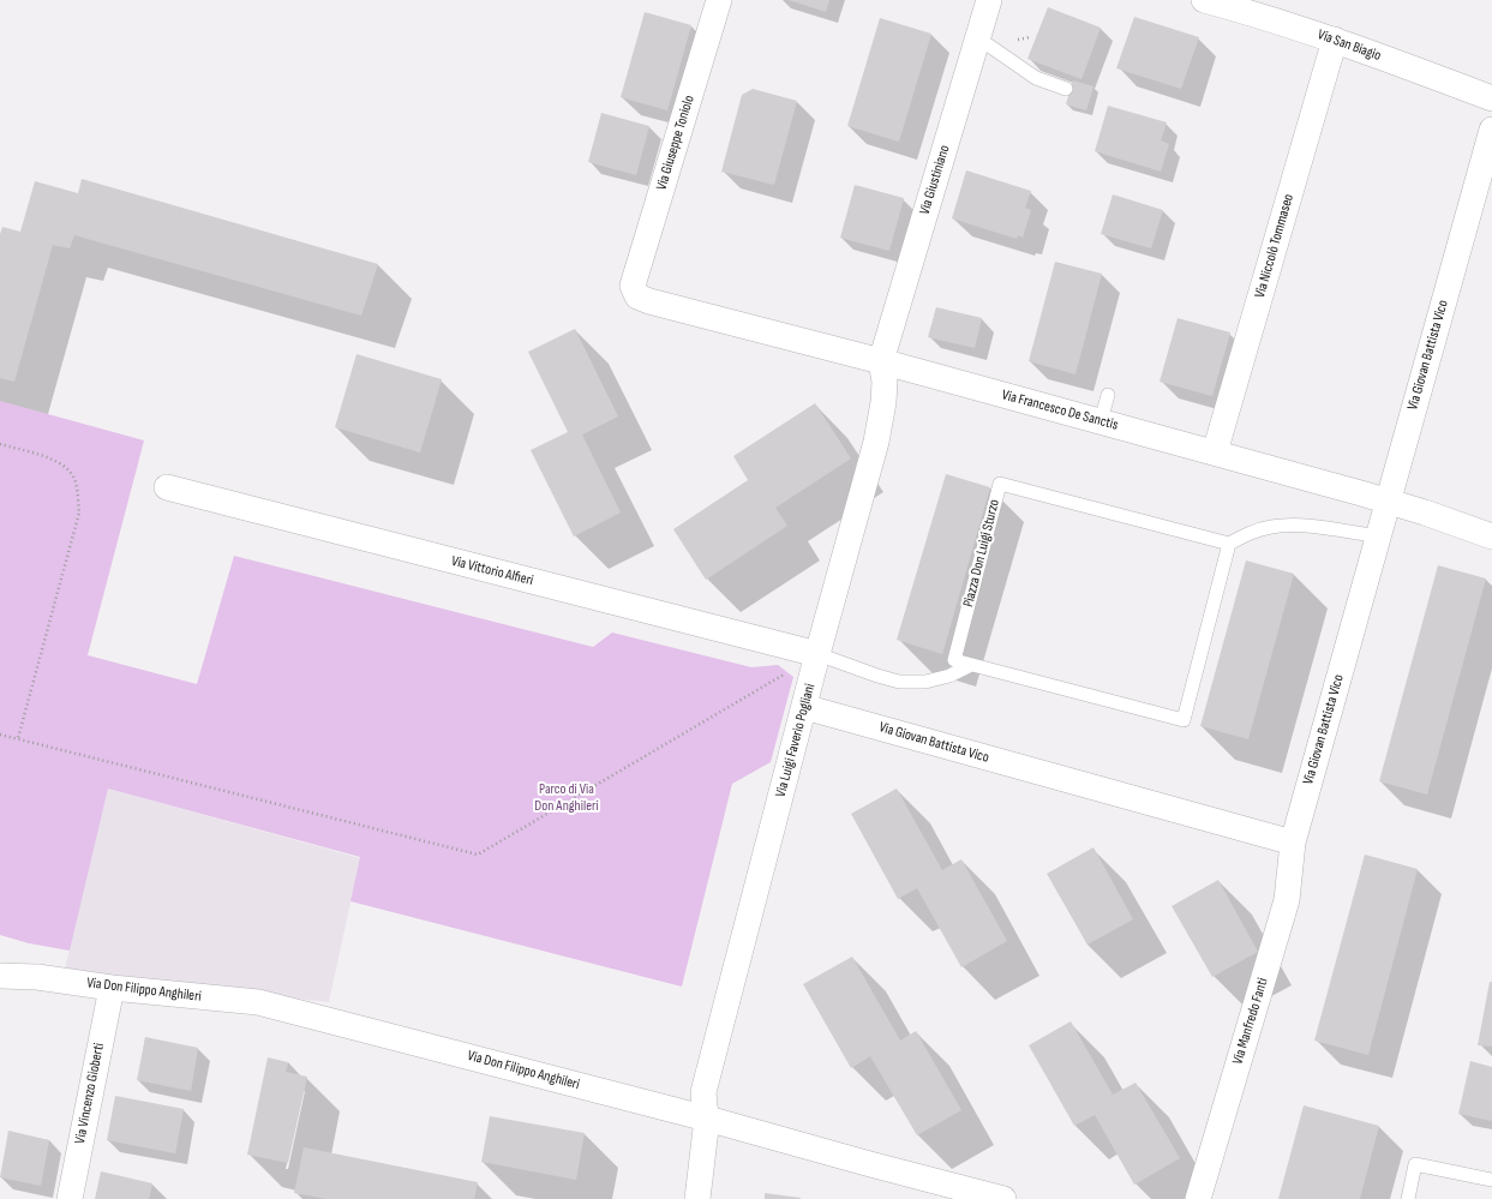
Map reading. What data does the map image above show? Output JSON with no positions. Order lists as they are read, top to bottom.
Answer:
{
  "streets": {
    "street": [
      "Via San Biagio",
      "Via Giuseppe Toniolo",
      "Via Giustiniano",
      "Via Niccolò Tommaseo",
      "Via Giovan Battista Vico",
      "Via Francesco De Sanctis",
      "Via Vittorio Alfieri",
      "Via Luigi Faverio Pogliani",
      "Via Don Filippo Anghileri",
      "Via Manfredo Fanti",
      "Via Vincenzo Gioberti"
    ],
    "lane": ["Piazza Don Luigi Sturzo"]
  },
  "crossings": [
    ["Via San Biagio", "Via Niccolò Tommaseo"],
    ["Via Giuseppe Toniolo", "Via Francesco De Sanctis"],
    ["Via Giustiniano", "Via Francesco De Sanctis"],
    ["Via Giustiniano", "Via Luigi Faverio Pogliani"],
    ["Via Niccolò Tommaseo", "Via Francesco De Sanctis"],
    ["Via Giovan Battista Vico", "Via Francesco De Sanctis"],
    ["Via Giovan Battista Vico", "Via Luigi Faverio Pogliani"],
    ["Via Giovan Battista Vico", "Via Manfredo Fanti"],
    ["Via Francesco De Sanctis", "Via Luigi Faverio Pogliani"],
    ["Via Vittorio Alfieri", "Via Luigi Faverio Pogliani"],
    ["Via Luigi Faverio Pogliani", "Via Don Filippo Anghileri"],
    ["Via Don Filippo Anghileri", "Via Vincenzo Gioberti"]
  ],
  "parks": ["Parco di Via Don Anghileri"]
}
